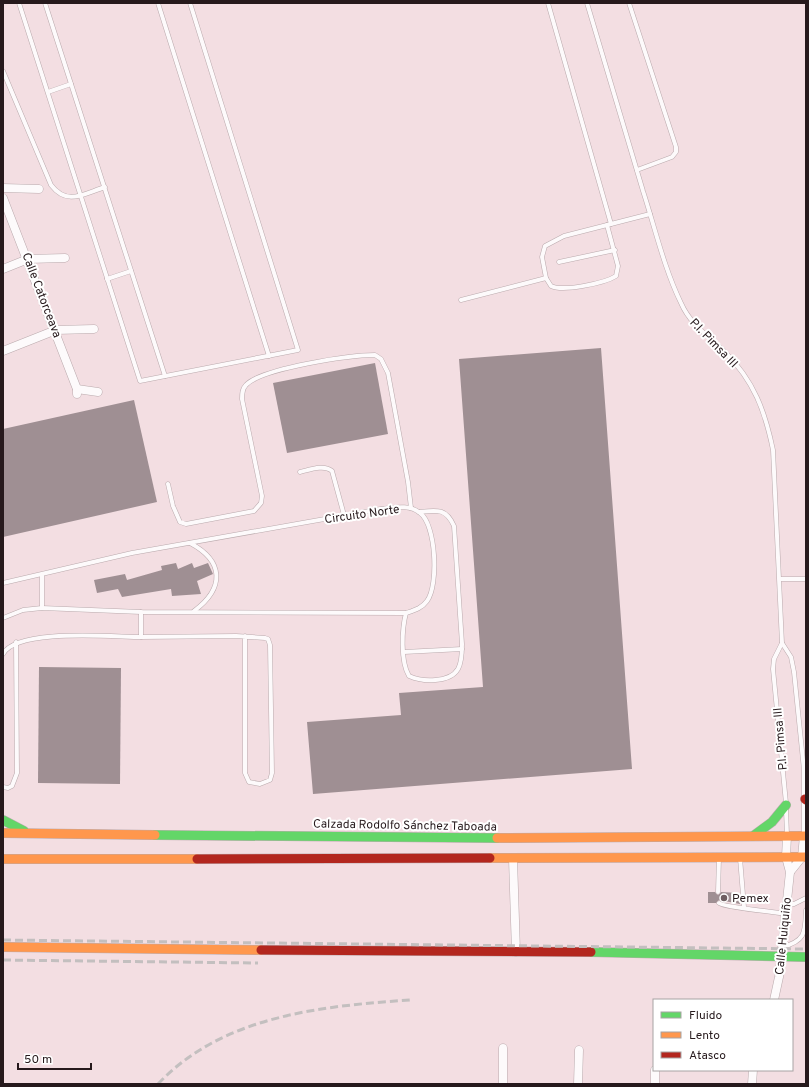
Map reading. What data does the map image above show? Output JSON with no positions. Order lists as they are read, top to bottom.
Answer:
{
  "streets": {
    "main road": ["Calzada Rodolfo Sánchez Taboada"],
    "street": ["Calle Catorceava", "Calle Huiquiño"],
    "lane": ["P.I. Pimsa III", "Circuito Norte"]
  },
  "crossings": [
    ["P.I. Pimsa III", "Calzada Rodolfo Sánchez Taboada"],
    ["P.I. Pimsa III", "Calle Huiquiño"],
    ["Calzada Rodolfo Sánchez Taboada", "Calle Huiquiño"]
  ],
  "places": ["Pemex"],
  "legend": ["Fluido", "Lento", "Atasco"],
  "scale_bar": "50 m"
}
